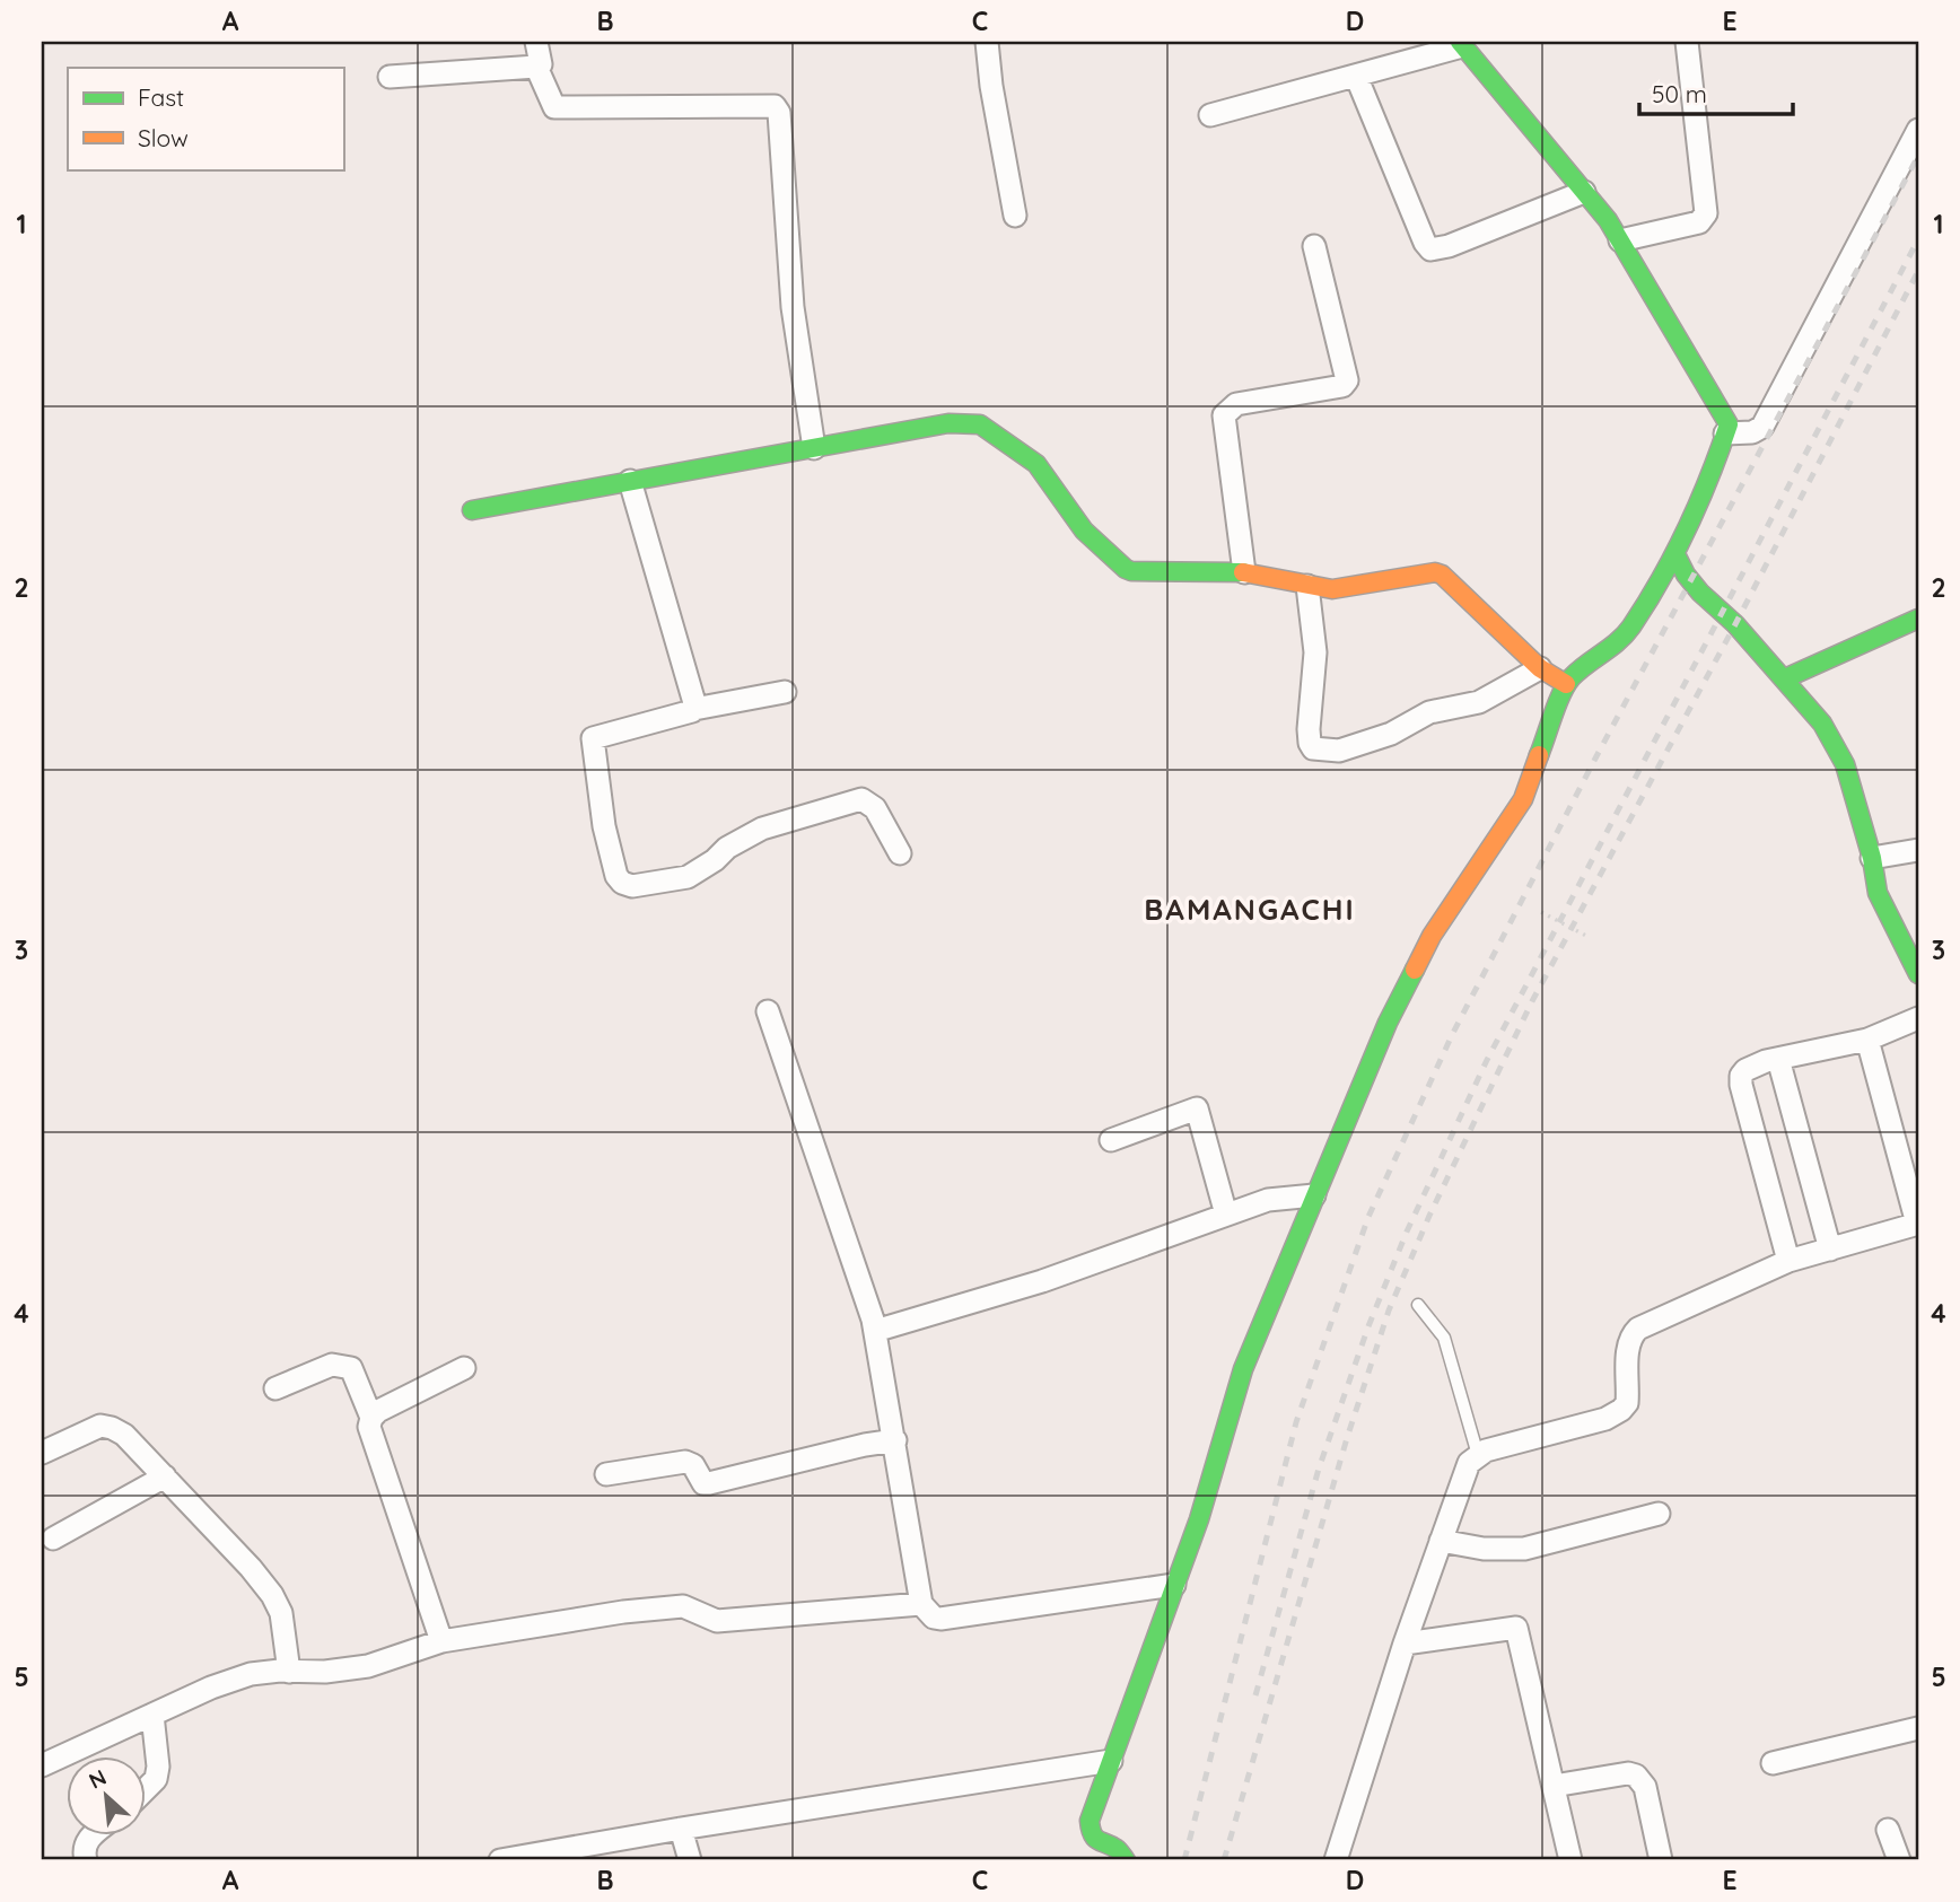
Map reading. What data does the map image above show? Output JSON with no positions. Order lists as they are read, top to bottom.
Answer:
{
  "districts": ["BAMANGACHI"],
  "legend": ["Fast", "Slow"],
  "scale_bar": "50 m",
  "north": "top left",
  "grid": {
    "columns": [
      "A",
      "B",
      "C",
      "D",
      "E"
    ],
    "rows": [
      "1",
      "2",
      "3",
      "4",
      "5"
    ]
  }
}
